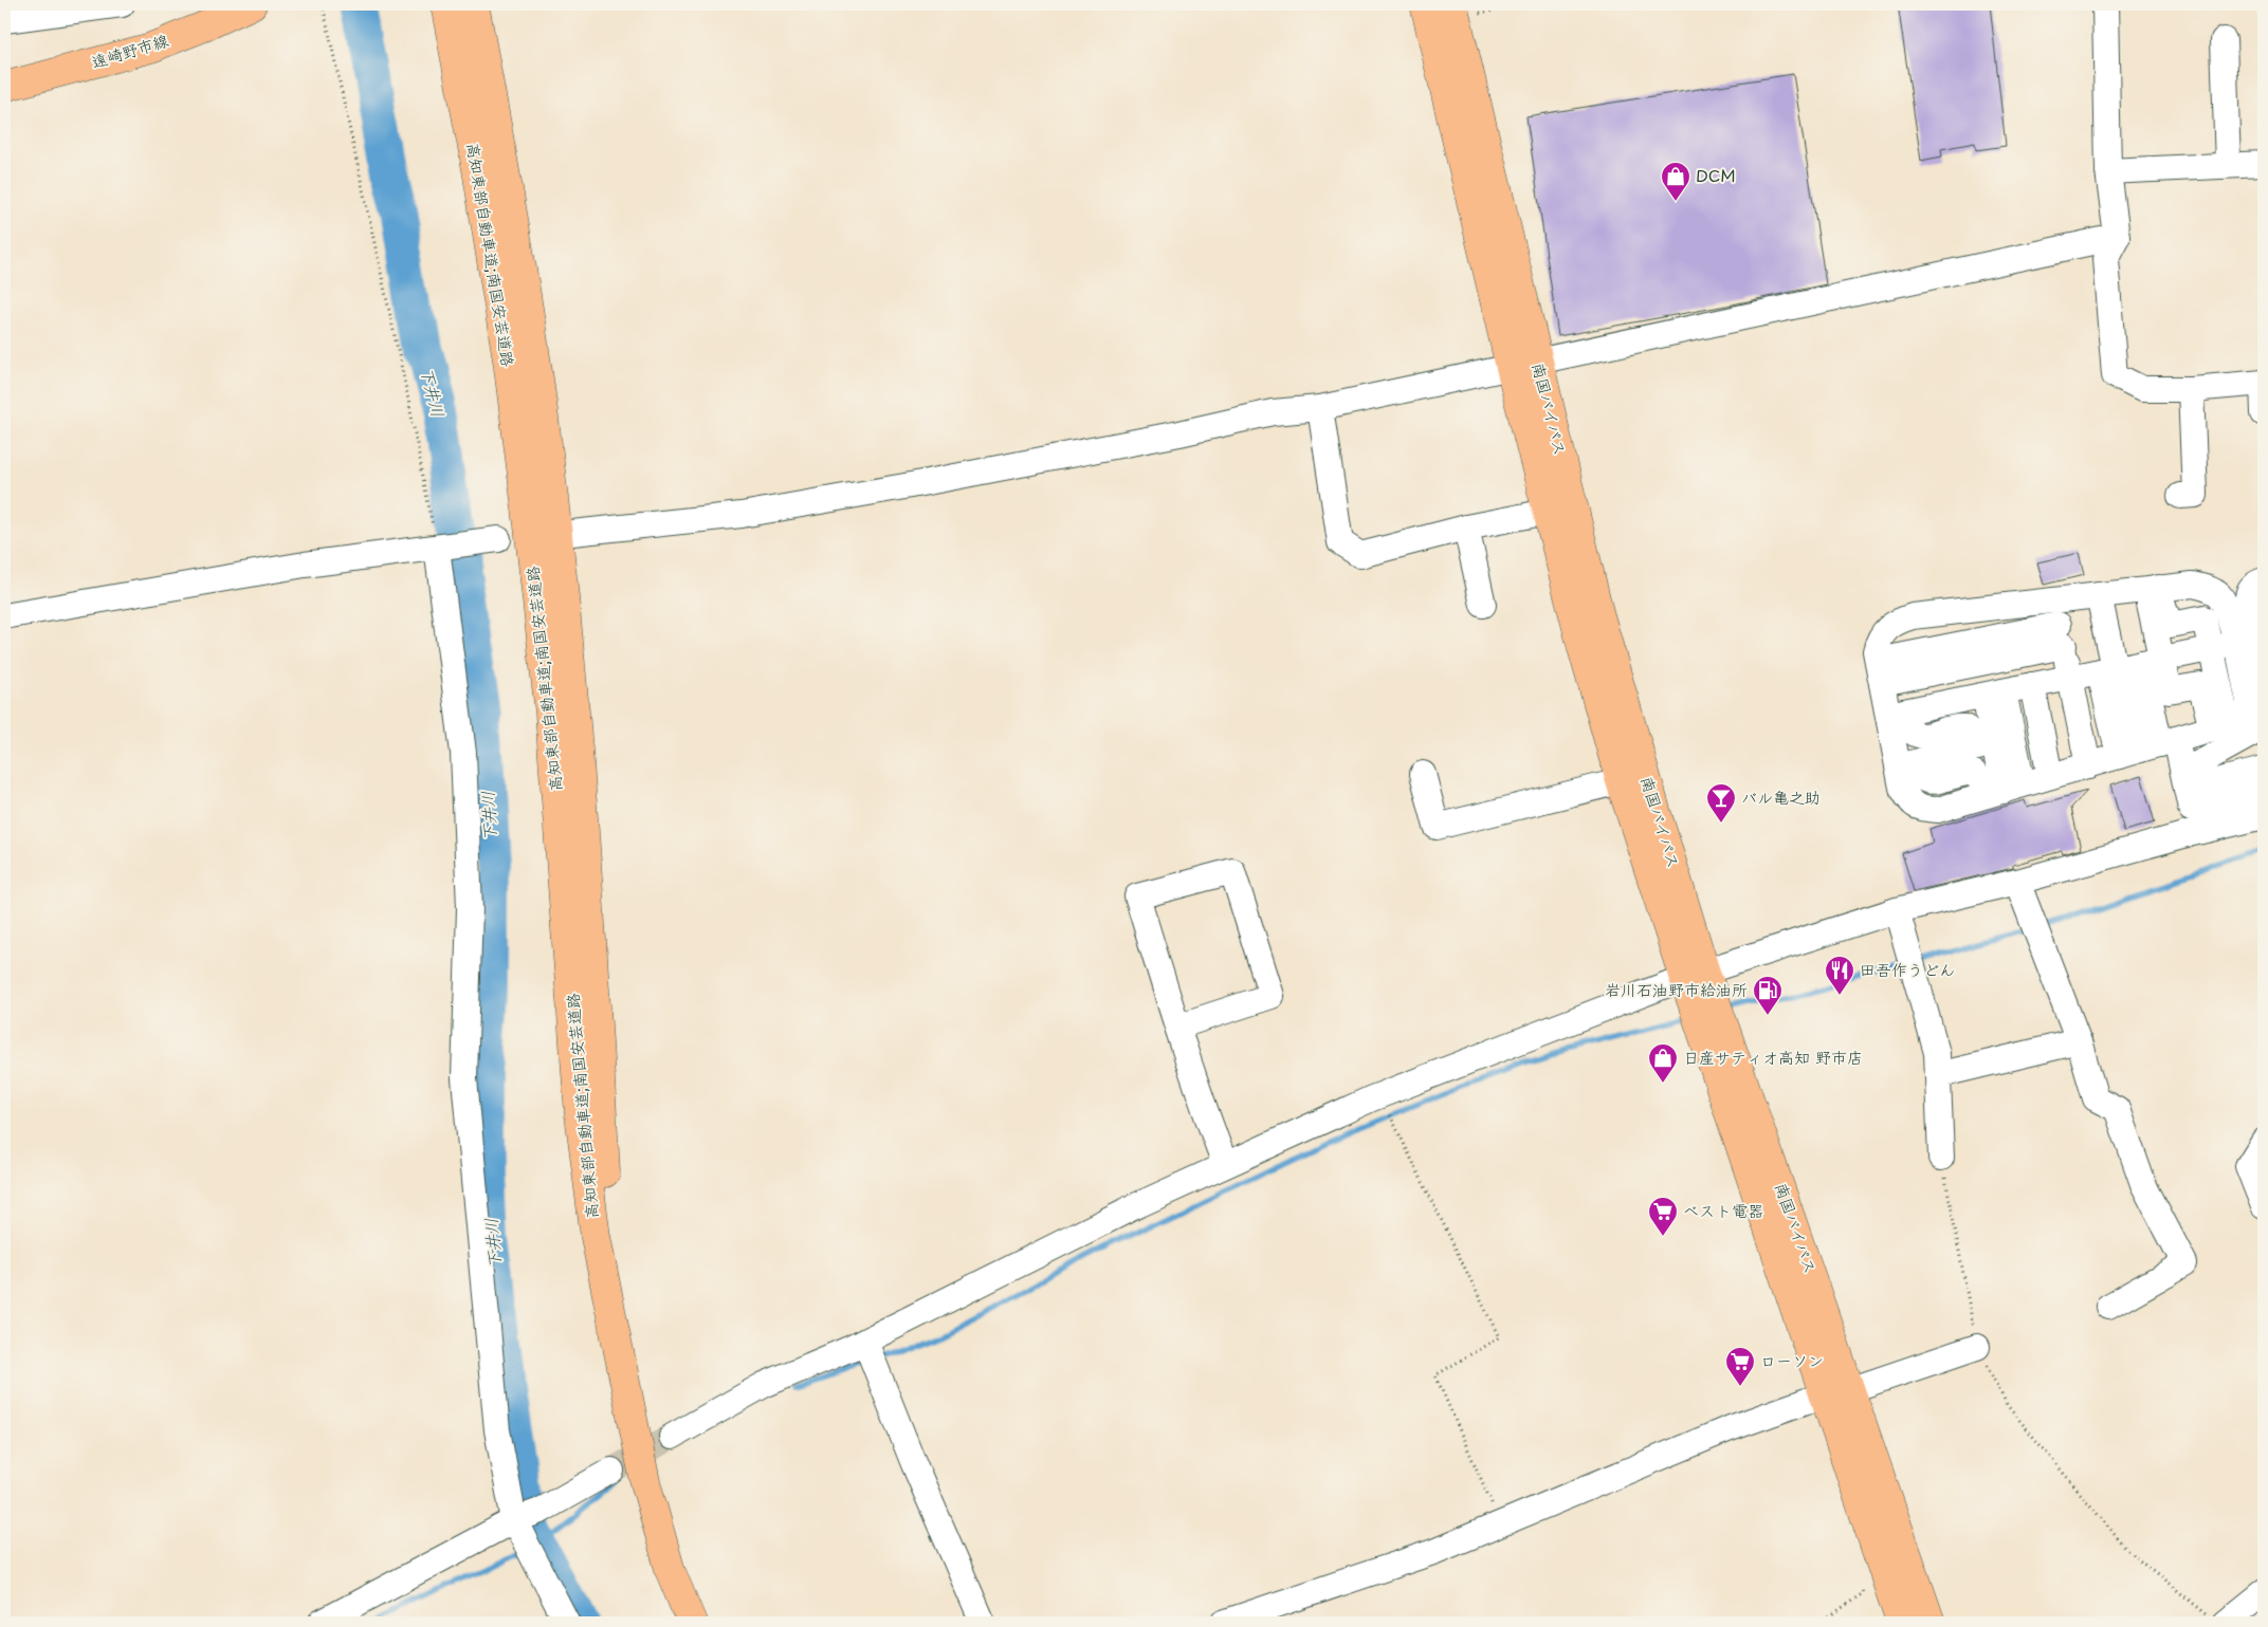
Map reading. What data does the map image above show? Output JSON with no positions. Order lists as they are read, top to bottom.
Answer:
{
  "streets": {
    "main road": ["遠崎野市線", "高知東部自動車道;南国安芸道路", "南国バイパス"]
  },
  "water": ["下井川"],
  "places": {
    "shop": ["DCM", "日産サティオ高知 野市店"],
    "bar": ["バル亀之助"],
    "restaurant": ["田吾作うどん"],
    "fuel station": ["岩川石油野市給油所"],
    "supermarket": ["ベスト電器", "ローソン"]
  }
}
